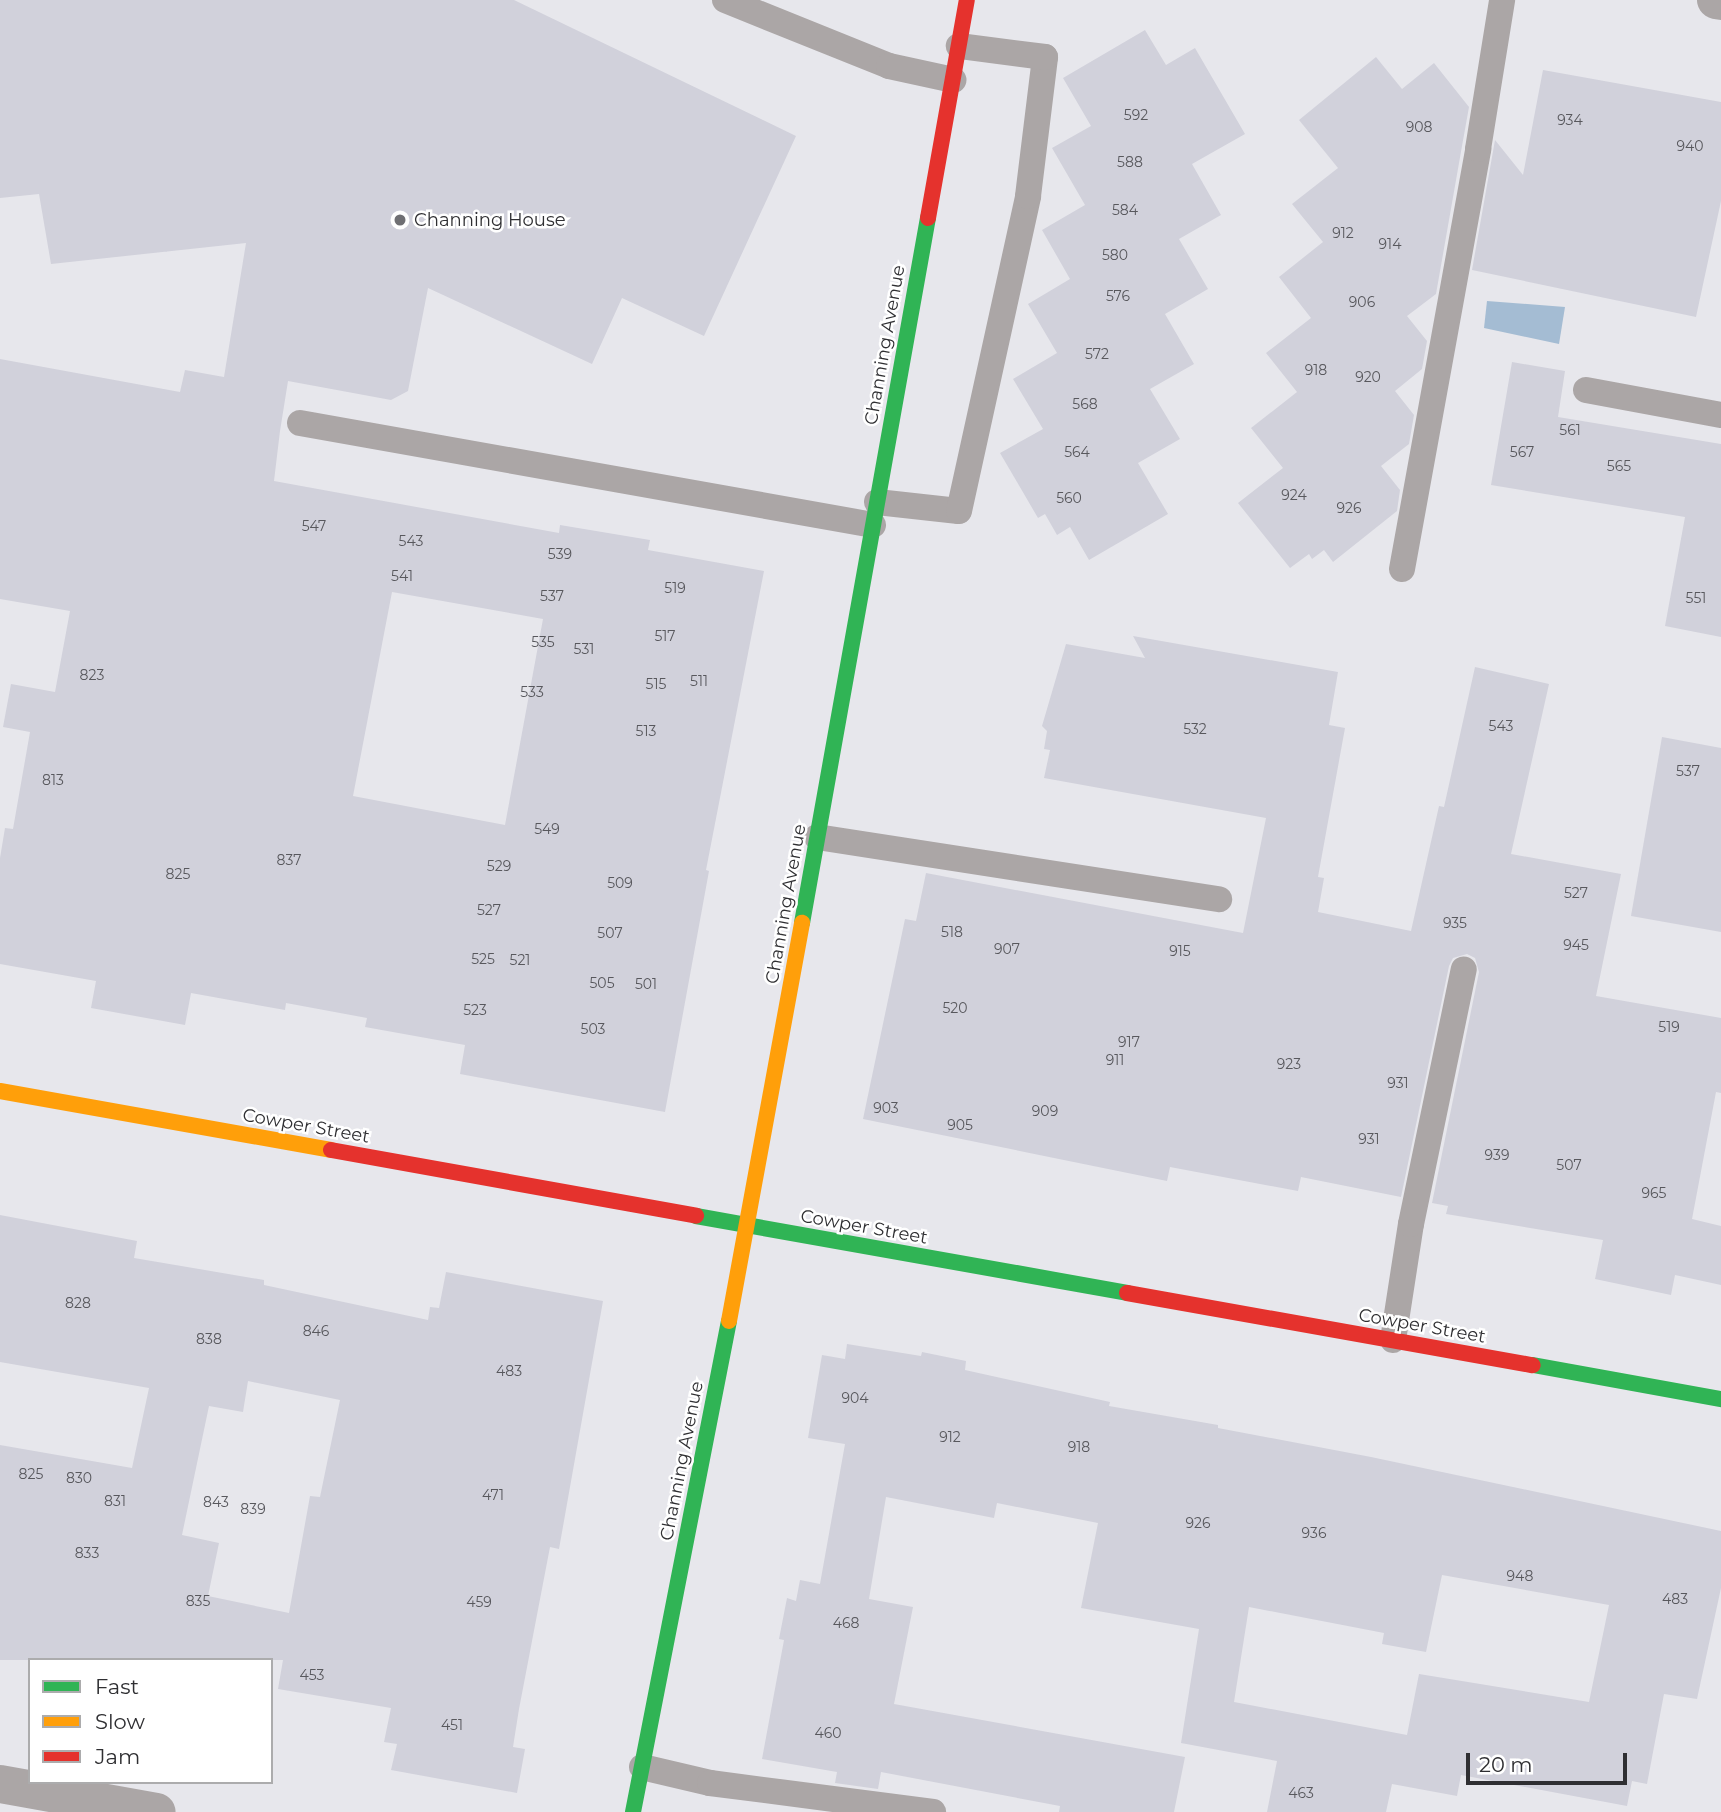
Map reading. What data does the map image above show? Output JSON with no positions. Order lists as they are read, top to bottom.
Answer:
{
  "streets": {
    "street": ["Channing Avenue", "Cowper Street"]
  },
  "crossings": [
    ["Channing Avenue", "Cowper Street"]
  ],
  "places": ["Channing House"],
  "house_numbers": [
    "592",
    "934",
    "908",
    "940",
    "588",
    "584",
    "912",
    "914",
    "580",
    "576",
    "906",
    "572",
    "918",
    "920",
    "568",
    "561",
    "564",
    "567",
    "565",
    "924",
    "560",
    "926",
    "547",
    "543",
    "539",
    "541",
    "519",
    "537",
    "551",
    "517",
    "535",
    "531",
    "823",
    "511",
    "515",
    "533",
    "543",
    "532",
    "513",
    "537",
    "813",
    "549",
    "837",
    "529",
    "825",
    "509",
    "527",
    "527",
    "935",
    "518",
    "507",
    "945",
    "907",
    "915",
    "525",
    "521",
    "505",
    "501",
    "520",
    "523",
    "519",
    "503",
    "917",
    "911",
    "923",
    "931",
    "903",
    "909",
    "905",
    "931",
    "939",
    "507",
    "965",
    "828",
    "846",
    "838",
    "483",
    "904",
    "912",
    "918",
    "825",
    "830",
    "471",
    "831",
    "843",
    "839",
    "926",
    "936",
    "833",
    "948",
    "483",
    "835",
    "459",
    "468",
    "453",
    "451",
    "460",
    "463"
  ],
  "legend": ["Fast", "Slow", "Jam"],
  "scale_bar": "20 m"
}
